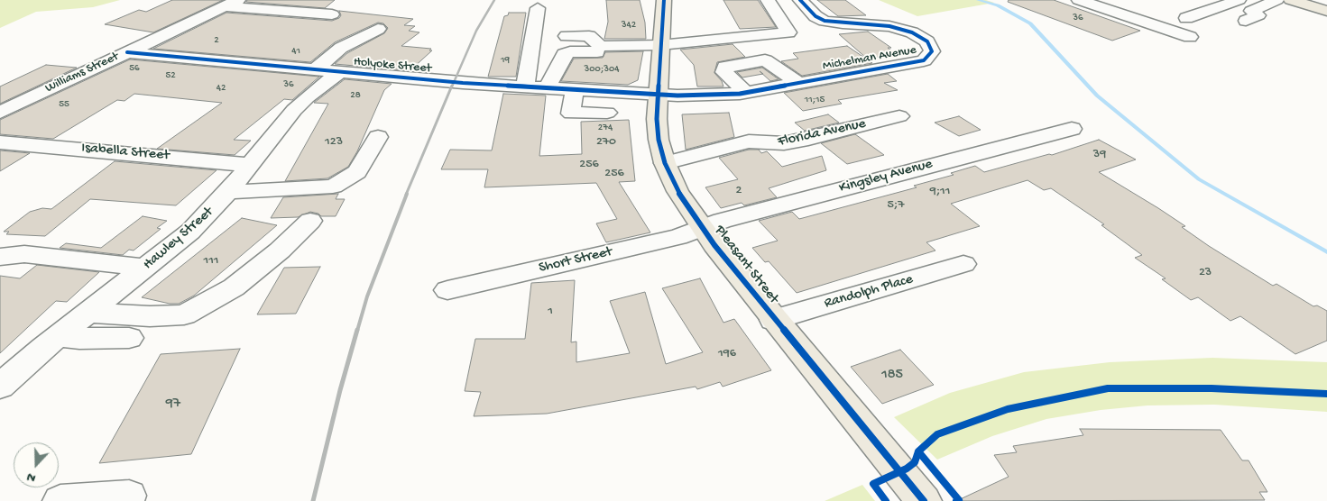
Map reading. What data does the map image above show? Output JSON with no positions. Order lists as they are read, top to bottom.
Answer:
{
  "streets": {
    "main road": ["Pleasant Street"],
    "street": [
      "Michelman Avenue",
      "Holyoke Street",
      "Williams Street",
      "Florida Avenue",
      "Isabella Street",
      "Kingsley Avenue",
      "Hawley Street",
      "Short Street",
      "Randolph Place"
    ]
  },
  "crossings": [
    ["Michelman Avenue", "Holyoke Street"],
    ["Michelman Avenue", "Pleasant Street"],
    ["Holyoke Street", "Williams Street"],
    ["Holyoke Street", "Hawley Street"],
    ["Holyoke Street", "Pleasant Street"],
    ["Florida Avenue", "Pleasant Street"],
    ["Isabella Street", "Hawley Street"],
    ["Kingsley Avenue", "Short Street"],
    ["Kingsley Avenue", "Pleasant Street"],
    ["Short Street", "Pleasant Street"],
    ["Pleasant Street", "Randolph Place"]
  ],
  "house_numbers": [
    "36",
    "342",
    "2",
    "41",
    "19",
    "56",
    "300;304",
    "52",
    "36",
    "42",
    "28",
    "11;15",
    "55",
    "274",
    "123",
    "270",
    "39",
    "256",
    "256",
    "2",
    "9;11",
    "5;7",
    "111",
    "23",
    "1",
    "196",
    "185",
    "97"
  ],
  "north": "bottom"
}
